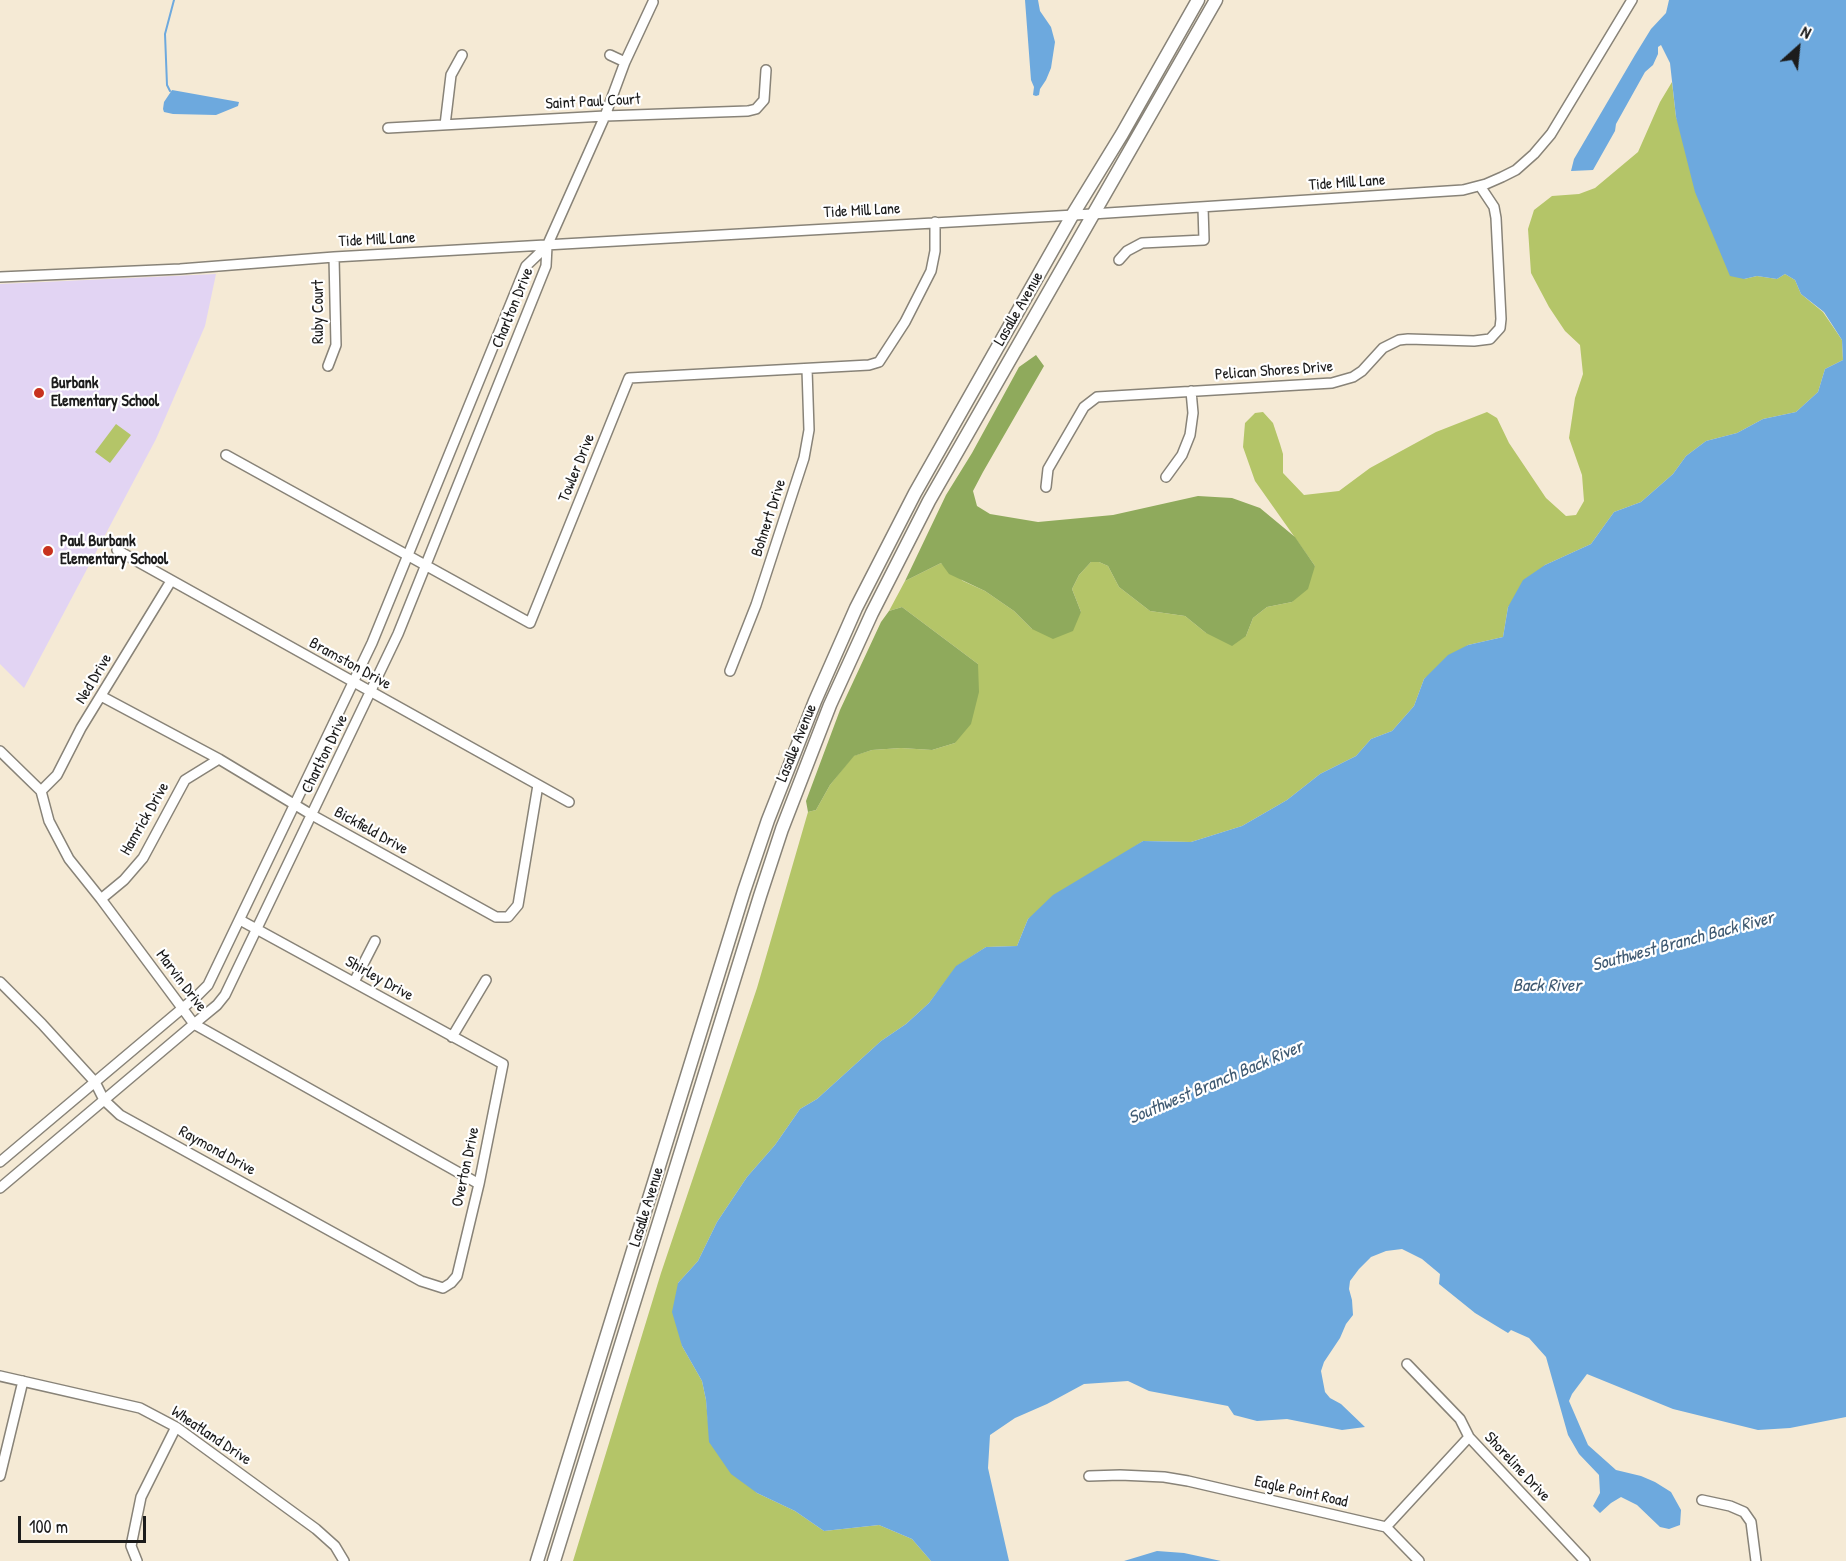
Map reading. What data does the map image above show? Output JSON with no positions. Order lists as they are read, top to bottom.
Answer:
{
  "streets": {
    "main road": ["Lasalle Avenue"],
    "street": [
      "Saint Paul Court",
      "Tide Mill Lane",
      "Charlton Drive",
      "Ruby Court",
      "Pelican Shores Drive",
      "Towler Drive",
      "Bohnert Drive",
      "Bramston Drive",
      "Ned Drive",
      "Hamrick Drive",
      "Bickfield Drive",
      "Shirley Drive",
      "Marvin Drive",
      "Raymond Drive",
      "Overton Drive",
      "Wheatland Drive",
      "Shoreline Drive",
      "Eagle Point Road"
    ]
  },
  "crossings": [
    ["Saint Paul Court", "Charlton Drive"],
    ["Tide Mill Lane", "Charlton Drive"],
    ["Tide Mill Lane", "Lasalle Avenue"],
    ["Tide Mill Lane", "Ruby Court"],
    ["Tide Mill Lane", "Pelican Shores Drive"],
    ["Tide Mill Lane", "Towler Drive"],
    ["Charlton Drive", "Towler Drive"],
    ["Charlton Drive", "Bramston Drive"],
    ["Charlton Drive", "Bickfield Drive"],
    ["Charlton Drive", "Shirley Drive"],
    ["Charlton Drive", "Marvin Drive"],
    ["Charlton Drive", "Raymond Drive"],
    ["Towler Drive", "Bohnert Drive"],
    ["Bramston Drive", "Ned Drive"],
    ["Bramston Drive", "Bickfield Drive"],
    ["Ned Drive", "Bickfield Drive"],
    ["Ned Drive", "Marvin Drive"],
    ["Hamrick Drive", "Bickfield Drive"],
    ["Hamrick Drive", "Marvin Drive"],
    ["Shirley Drive", "Overton Drive"],
    ["Marvin Drive", "Overton Drive"],
    ["Raymond Drive", "Overton Drive"]
  ],
  "water": ["Southwest Branch Back River", "Back River"],
  "places": ["Burbank Elementary School", "Paul Burbank Elementary School"],
  "scale_bar": "100 m",
  "north": "top right"
}
